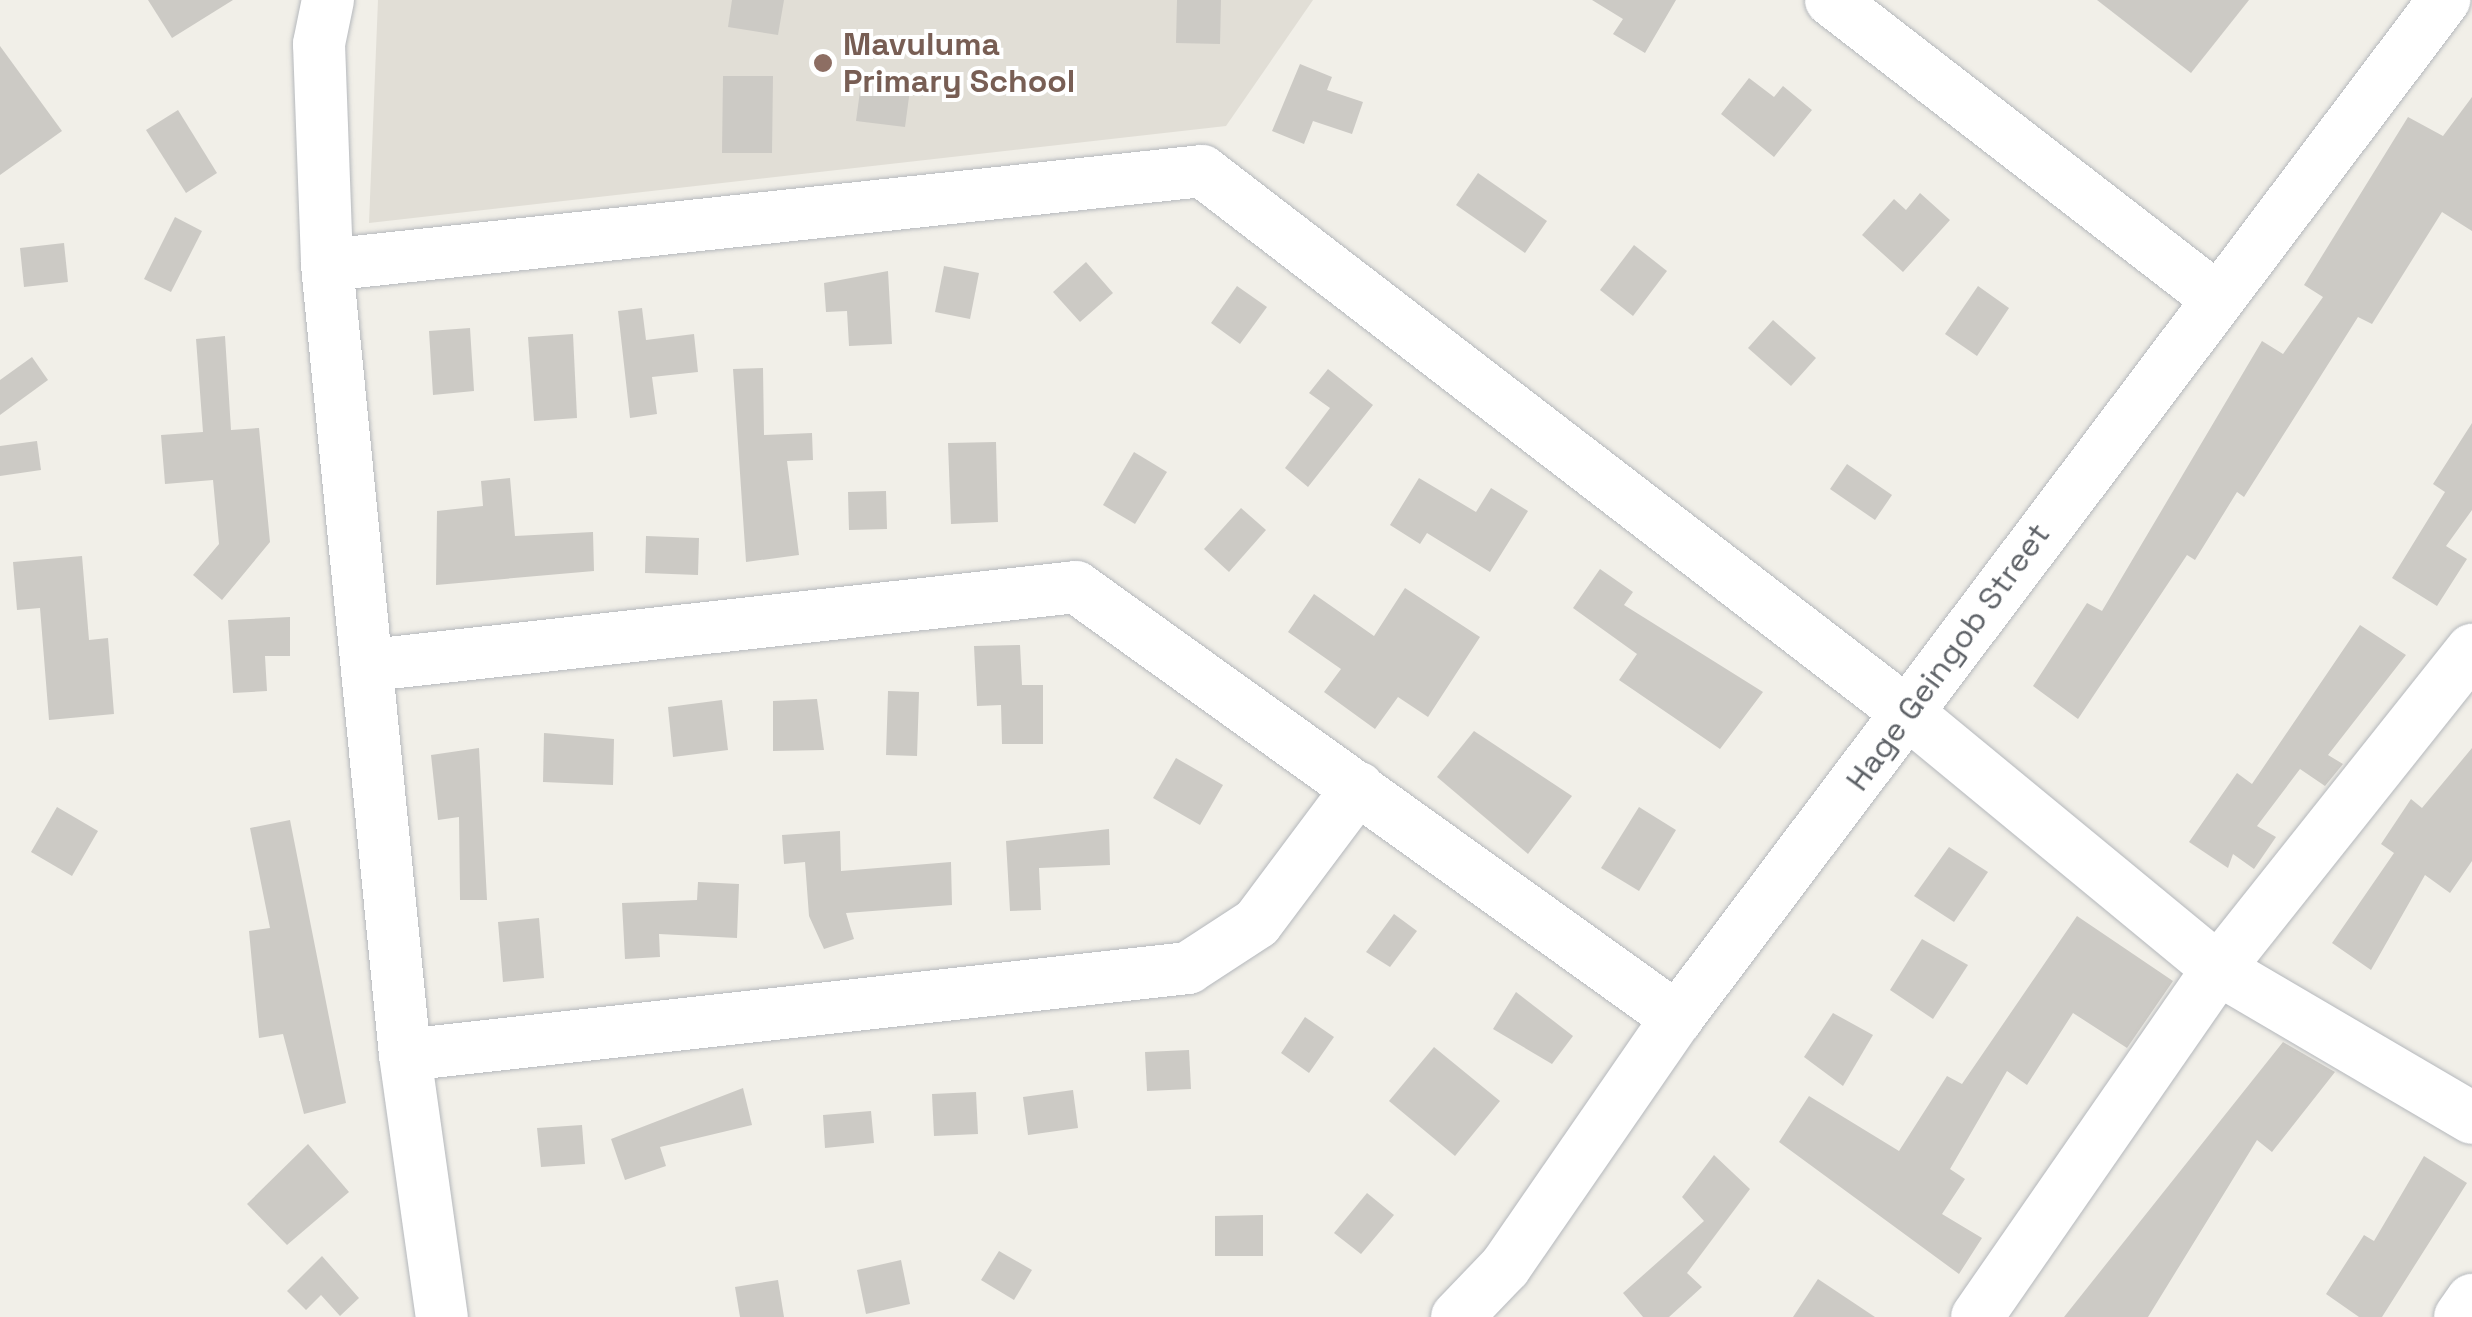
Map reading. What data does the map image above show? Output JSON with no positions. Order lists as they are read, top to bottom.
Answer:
{
  "streets": {
    "street": ["Hage Geingob Street"]
  },
  "places": ["Mavuluma Primary School"]
}
